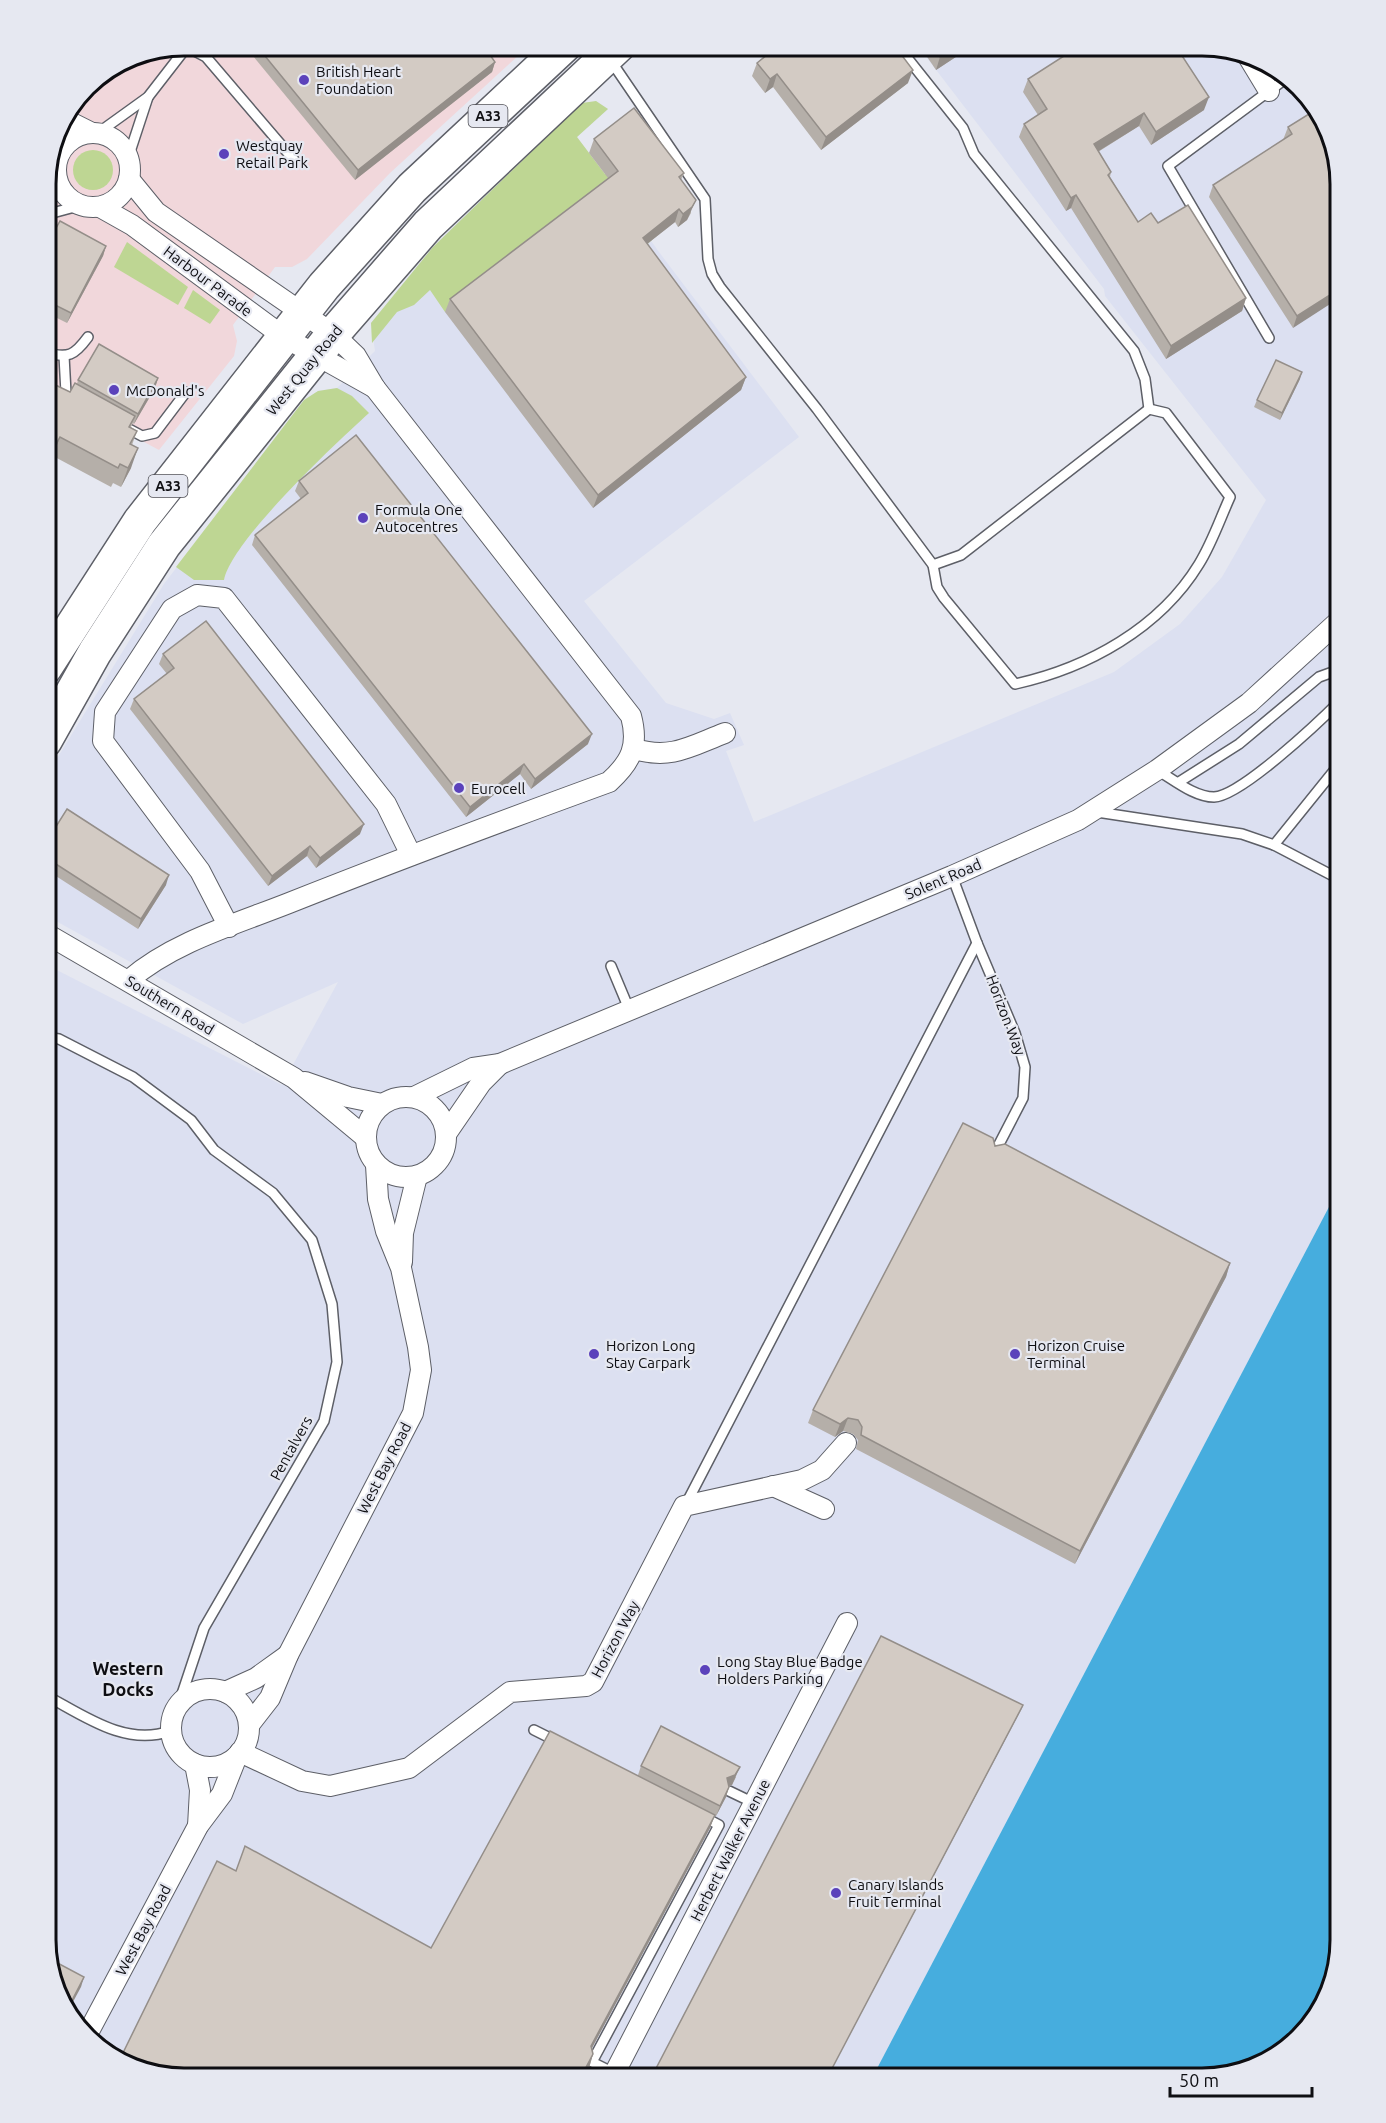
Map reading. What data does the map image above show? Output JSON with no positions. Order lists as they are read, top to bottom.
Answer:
{
  "streets": {
    "highway": ["A33", "West Quay Road"],
    "street": [
      "Harbour Parade",
      "Solent Road",
      "Southern Road",
      "Horizon Way",
      "West Bay Road",
      "Herbert Walker Avenue"
    ],
    "lane": ["Pentalvers"]
  },
  "crossings": [
    ["A33", "Harbour Parade"],
    ["Harbour Parade", "West Quay Road"],
    ["Solent Road", "Southern Road"],
    ["Solent Road", "Horizon Way"],
    ["Solent Road", "West Bay Road"],
    ["Southern Road", "West Bay Road"],
    ["Horizon Way", "Pentalvers"],
    ["Horizon Way", "West Bay Road"],
    ["Pentalvers", "West Bay Road"]
  ],
  "districts": ["Western Docks"],
  "places": [
    "British Heart Foundation",
    "Westquay Retail Park",
    "McDonald's",
    "Formula One Autocentres",
    "Eurocell",
    "Horizon Long Stay Carpark",
    "Horizon Cruise Terminal",
    "Long Stay Blue Badge Holders Parking",
    "Canary Islands Fruit Terminal"
  ],
  "scale_bar": "50 m"
}
